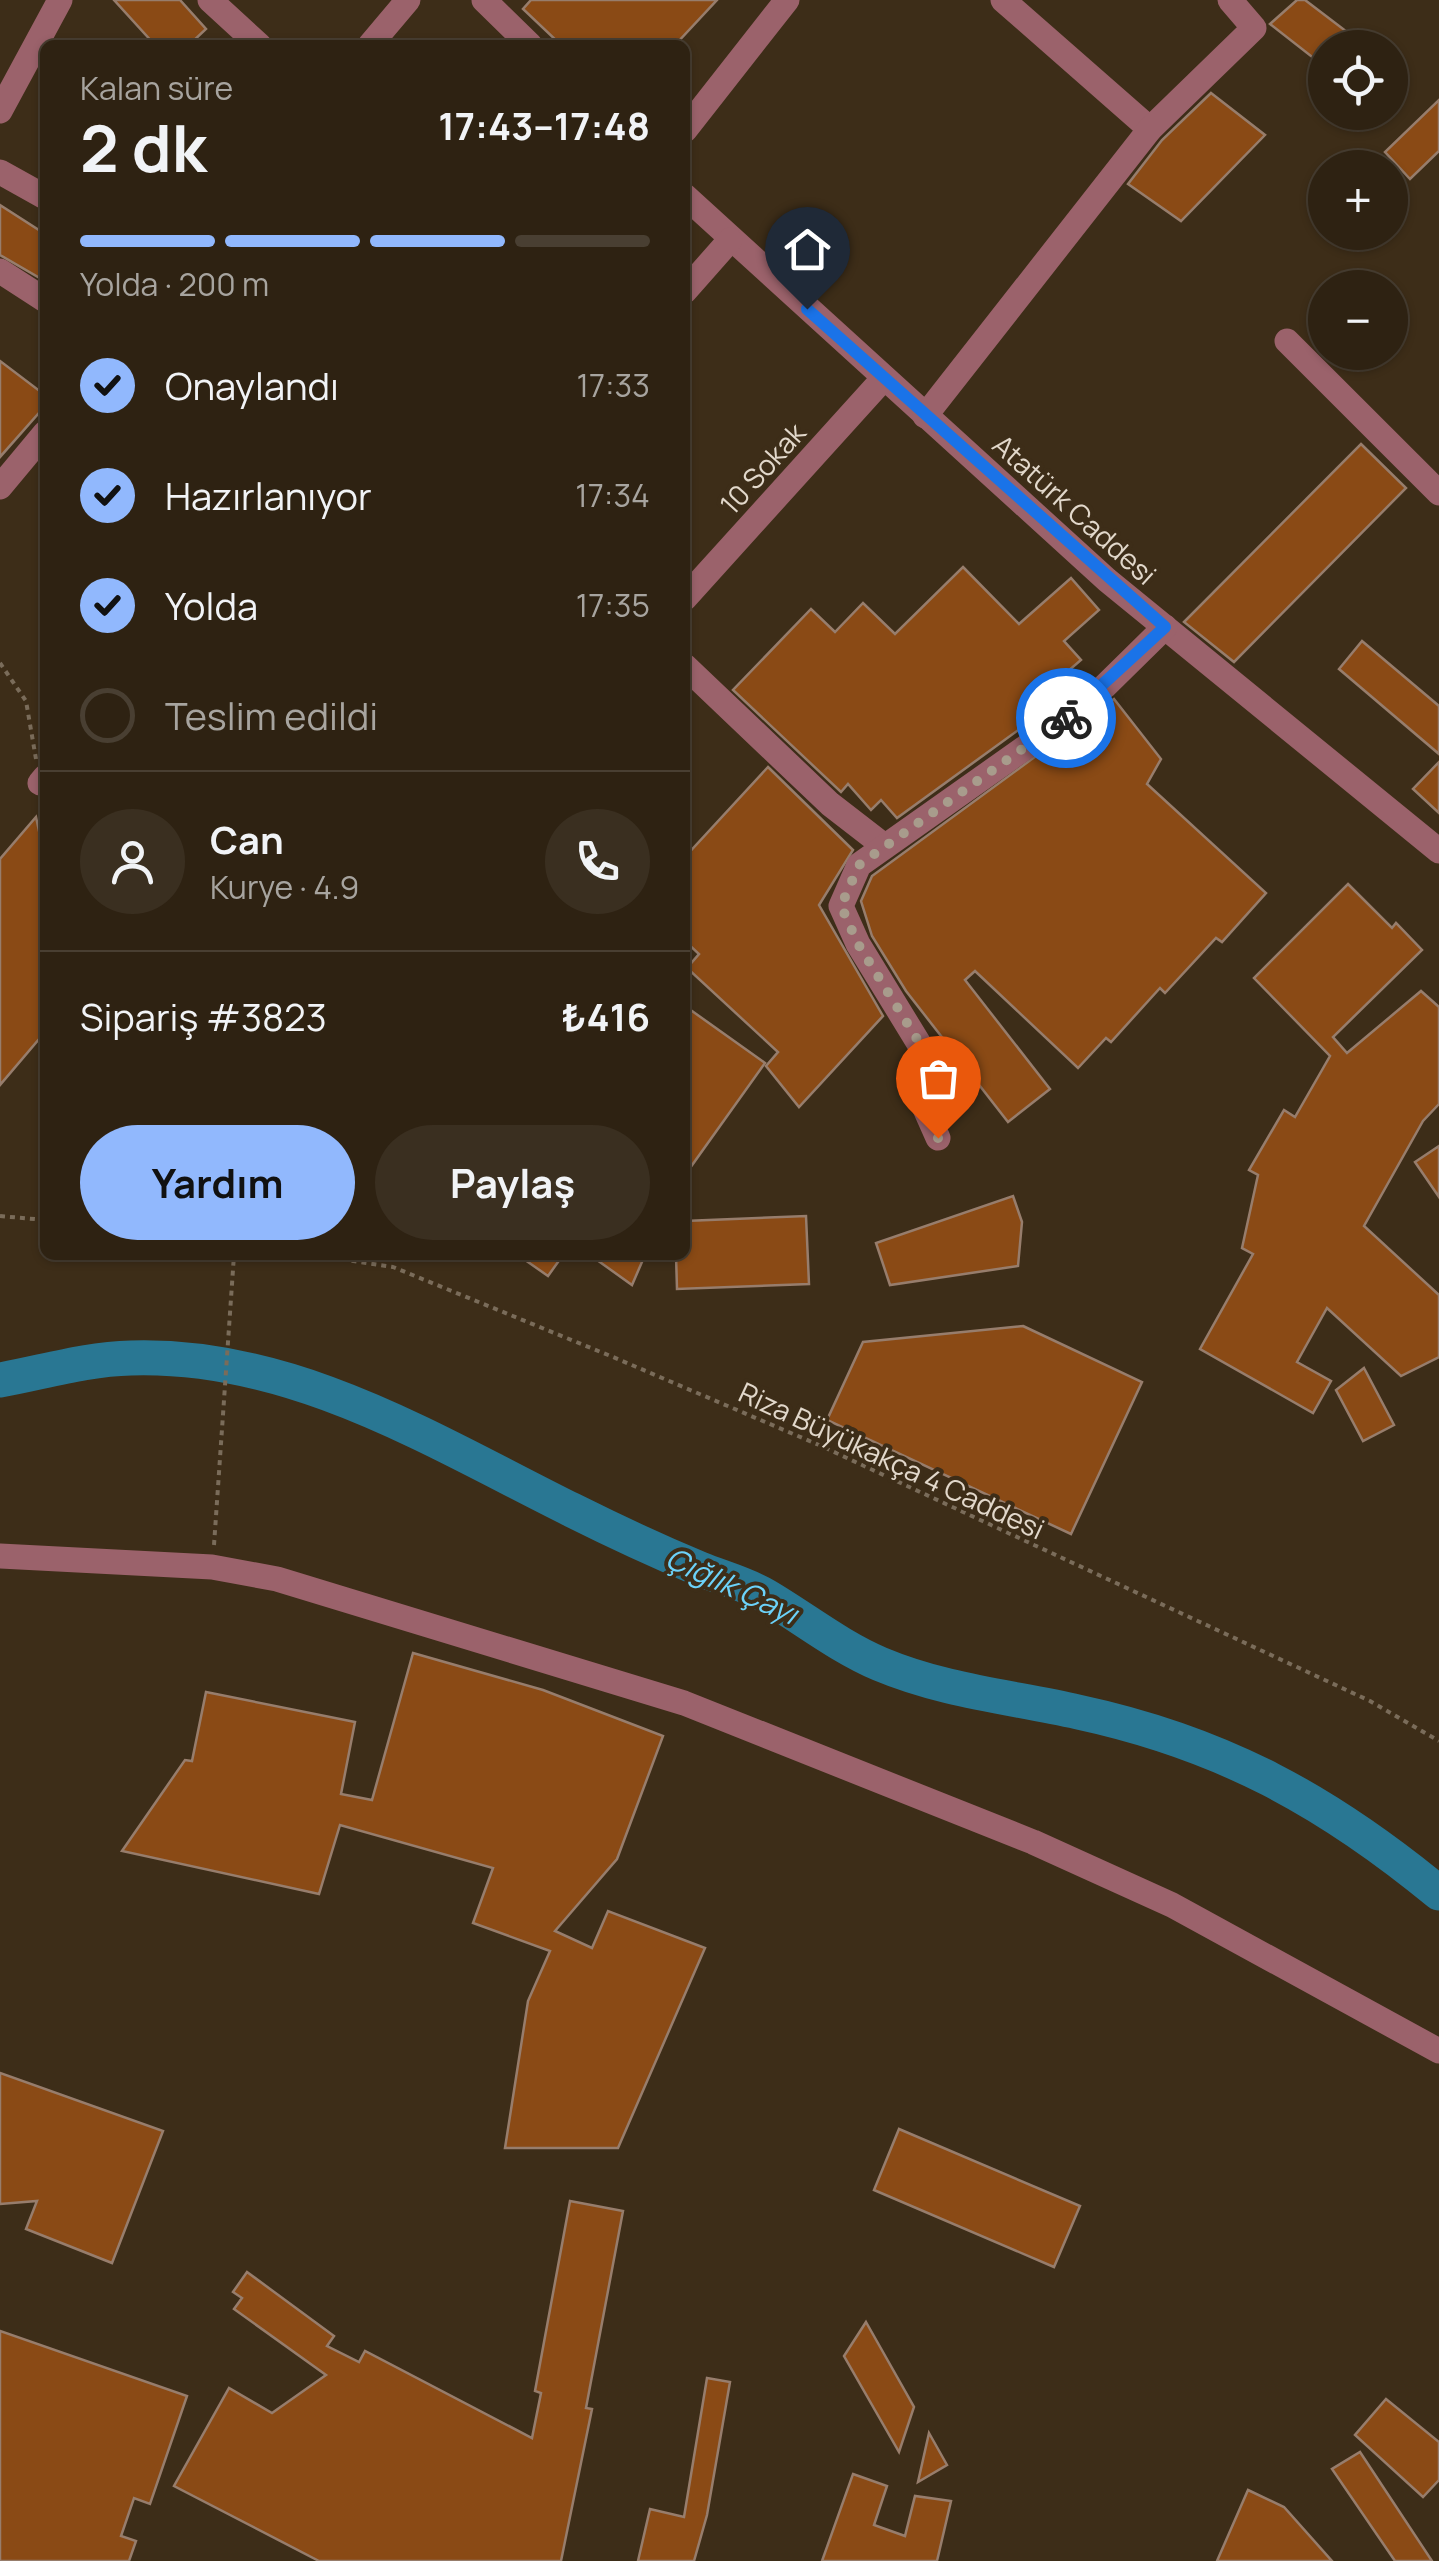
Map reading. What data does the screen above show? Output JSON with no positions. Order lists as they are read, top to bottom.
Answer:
{
  "streets": {
    "street": ["10 Sokak", "Atatürk Caddesi"],
    "path": ["Riza Büyükakça 4 Caddesi"]
  },
  "crossings": [
    ["10 Sokak", "Atatürk Caddesi"]
  ],
  "water": ["Çığlık Çayı"],
  "page": {
    "map_buttons": ["+", "−"],
    "heading": ["2 dk", "Kalan süre", "17:43–17:48"],
    "panel": [
      "Can",
      "Kurye · 4.9",
      "Sipariş #3823",
      "₺416"
    ],
    "bar": "Yolda · 200 m",
    "list": [
      ["Onaylandı", "17:33"],
      ["Hazırlanıyor", "17:34"],
      ["Yolda", "17:35"],
      "Teslim edildi"
    ],
    "buttons": ["Yardım", "Paylaş"]
  }
}
